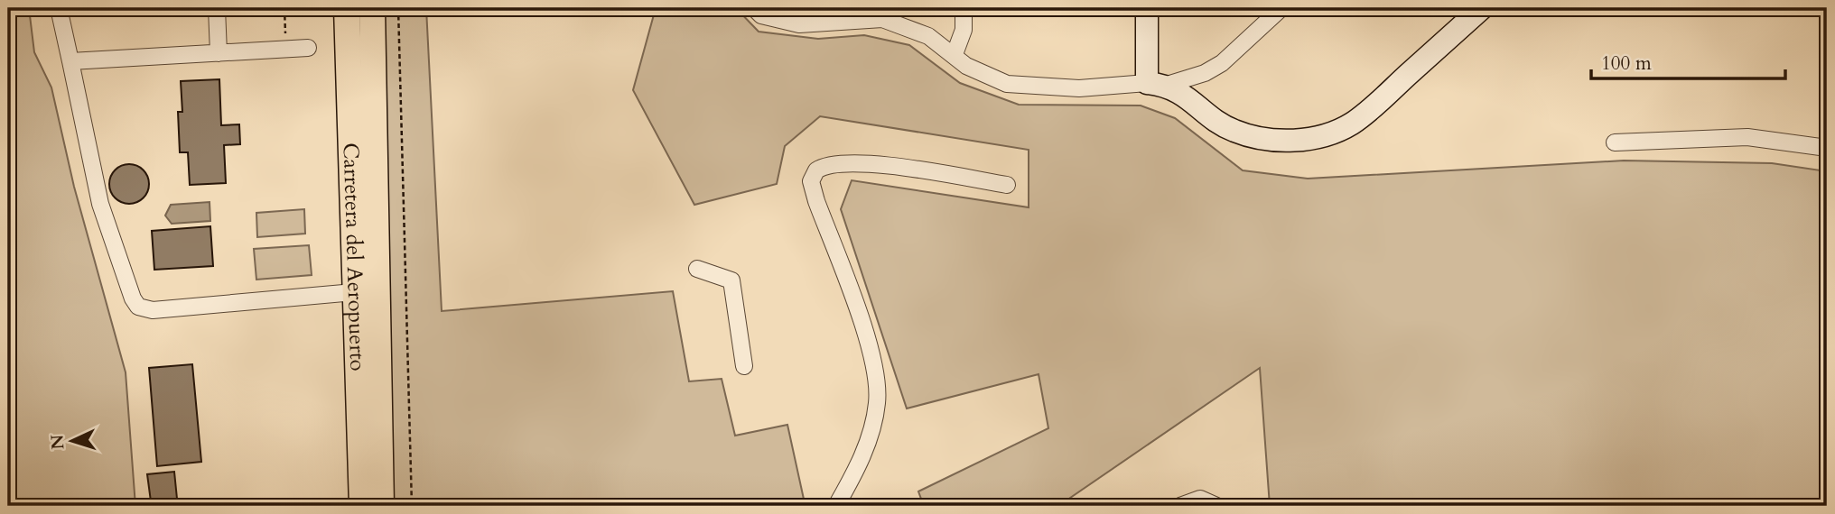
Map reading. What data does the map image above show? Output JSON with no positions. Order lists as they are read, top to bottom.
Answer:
{
  "streets": {
    "main road": ["Carretera del Aeropuerto"]
  },
  "scale_bar": "100 m",
  "north": "left"
}
